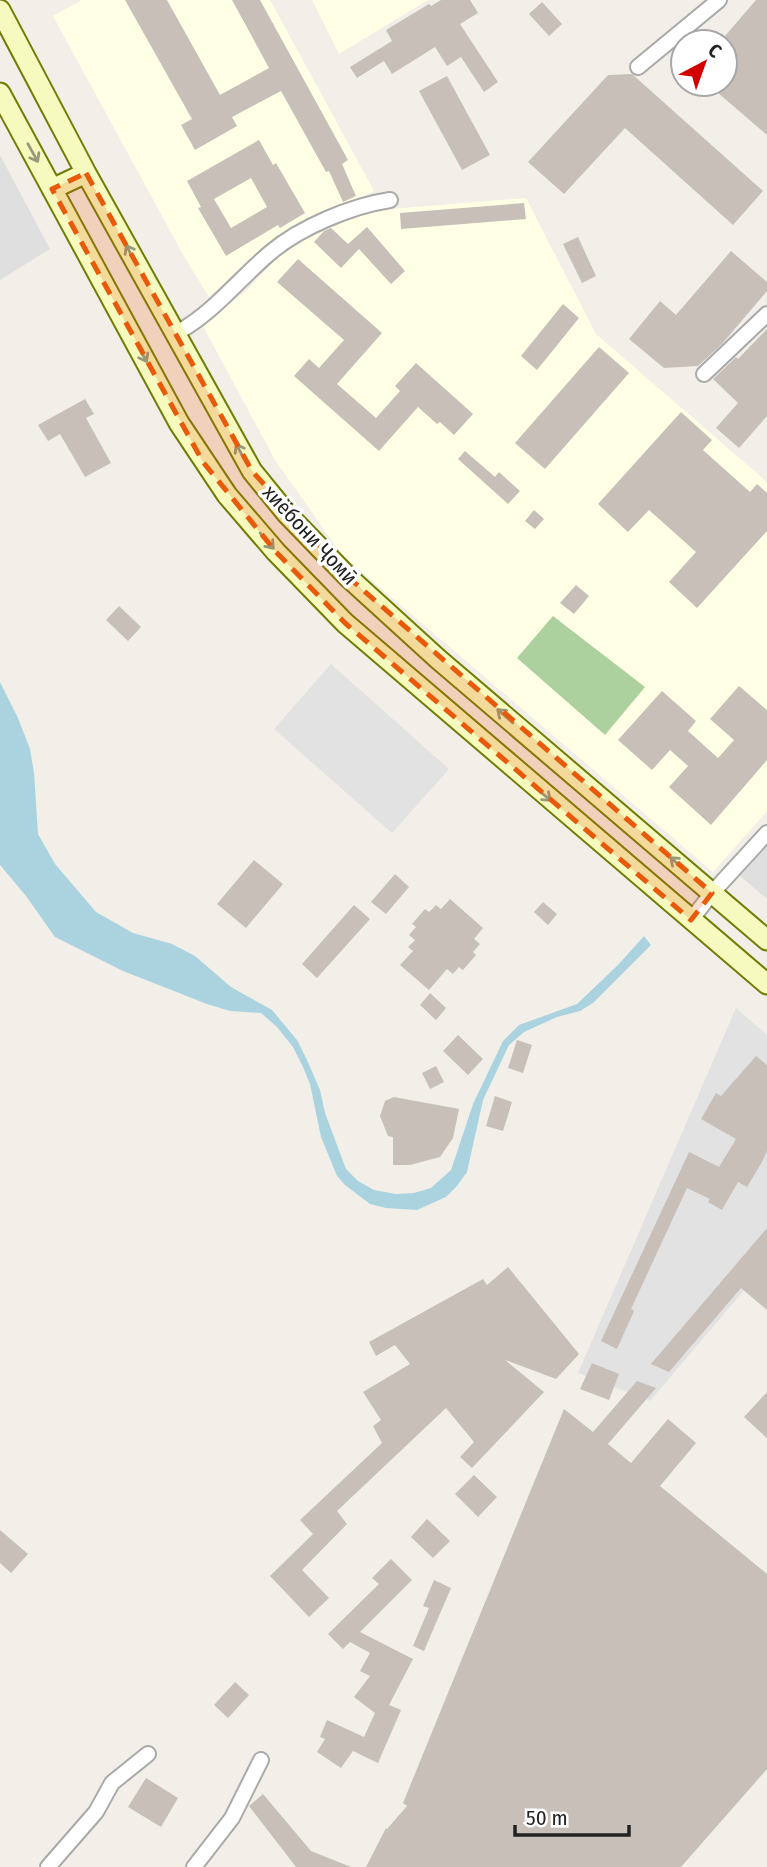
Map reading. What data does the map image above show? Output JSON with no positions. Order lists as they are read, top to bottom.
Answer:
{
  "streets": {
    "main road": ["хиёбони Ҷомӣ"]
  },
  "scale_bar": "50 m",
  "north": "top right"
}
